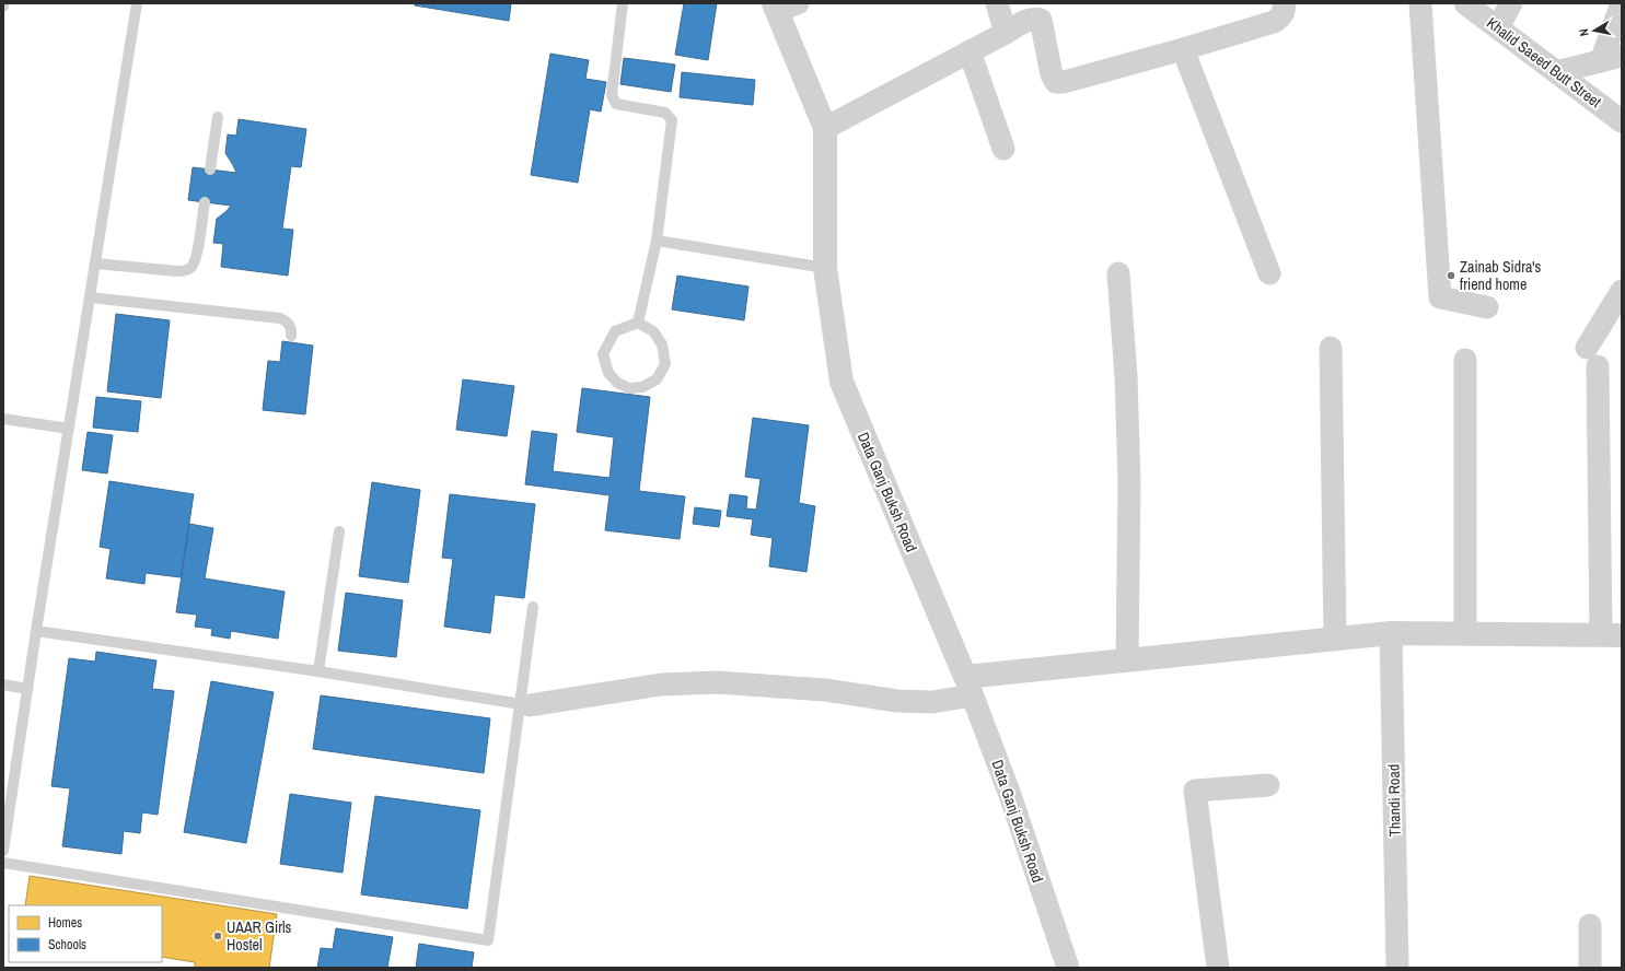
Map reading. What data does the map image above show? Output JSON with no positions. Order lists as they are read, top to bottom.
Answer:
{
  "streets": {
    "street": ["Khalid Saeed Butt Street", "Data Ganj Buksh Road", "Thandi Road"]
  },
  "places": ["Zainab Sidra's friend home", "UAAR Girls Hostel"],
  "legend": ["Homes", "Schools"],
  "north": "left"
}
